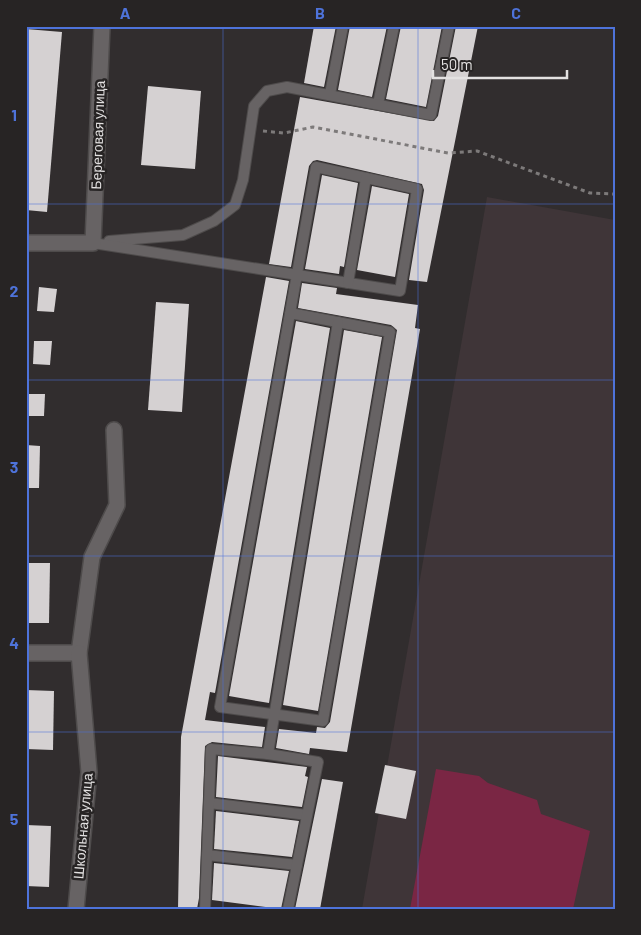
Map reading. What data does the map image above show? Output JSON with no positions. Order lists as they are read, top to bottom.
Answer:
{
  "streets": {
    "street": ["Береговая улица", "Школьная улица"]
  },
  "scale_bar": "50 m",
  "grid": {
    "columns": ["A", "B", "C"],
    "rows": [
      "1",
      "2",
      "3",
      "4",
      "5"
    ]
  }
}
